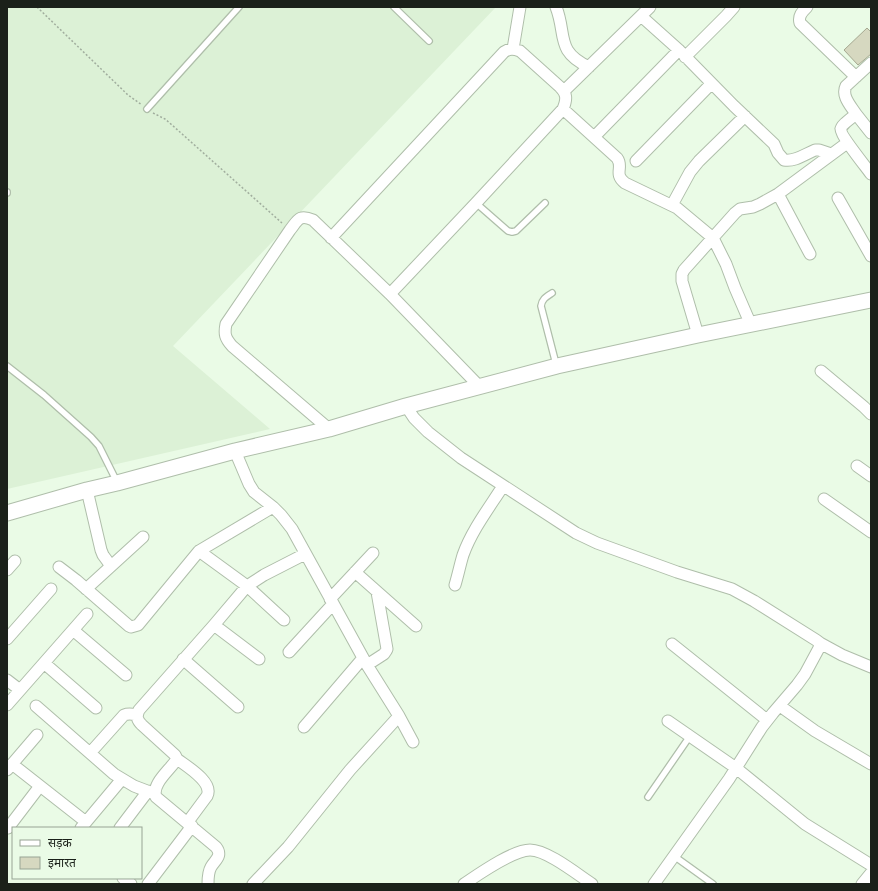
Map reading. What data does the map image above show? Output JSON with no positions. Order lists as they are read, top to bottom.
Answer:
{
  "legend": ["सड़क", "इमारत"]
}
